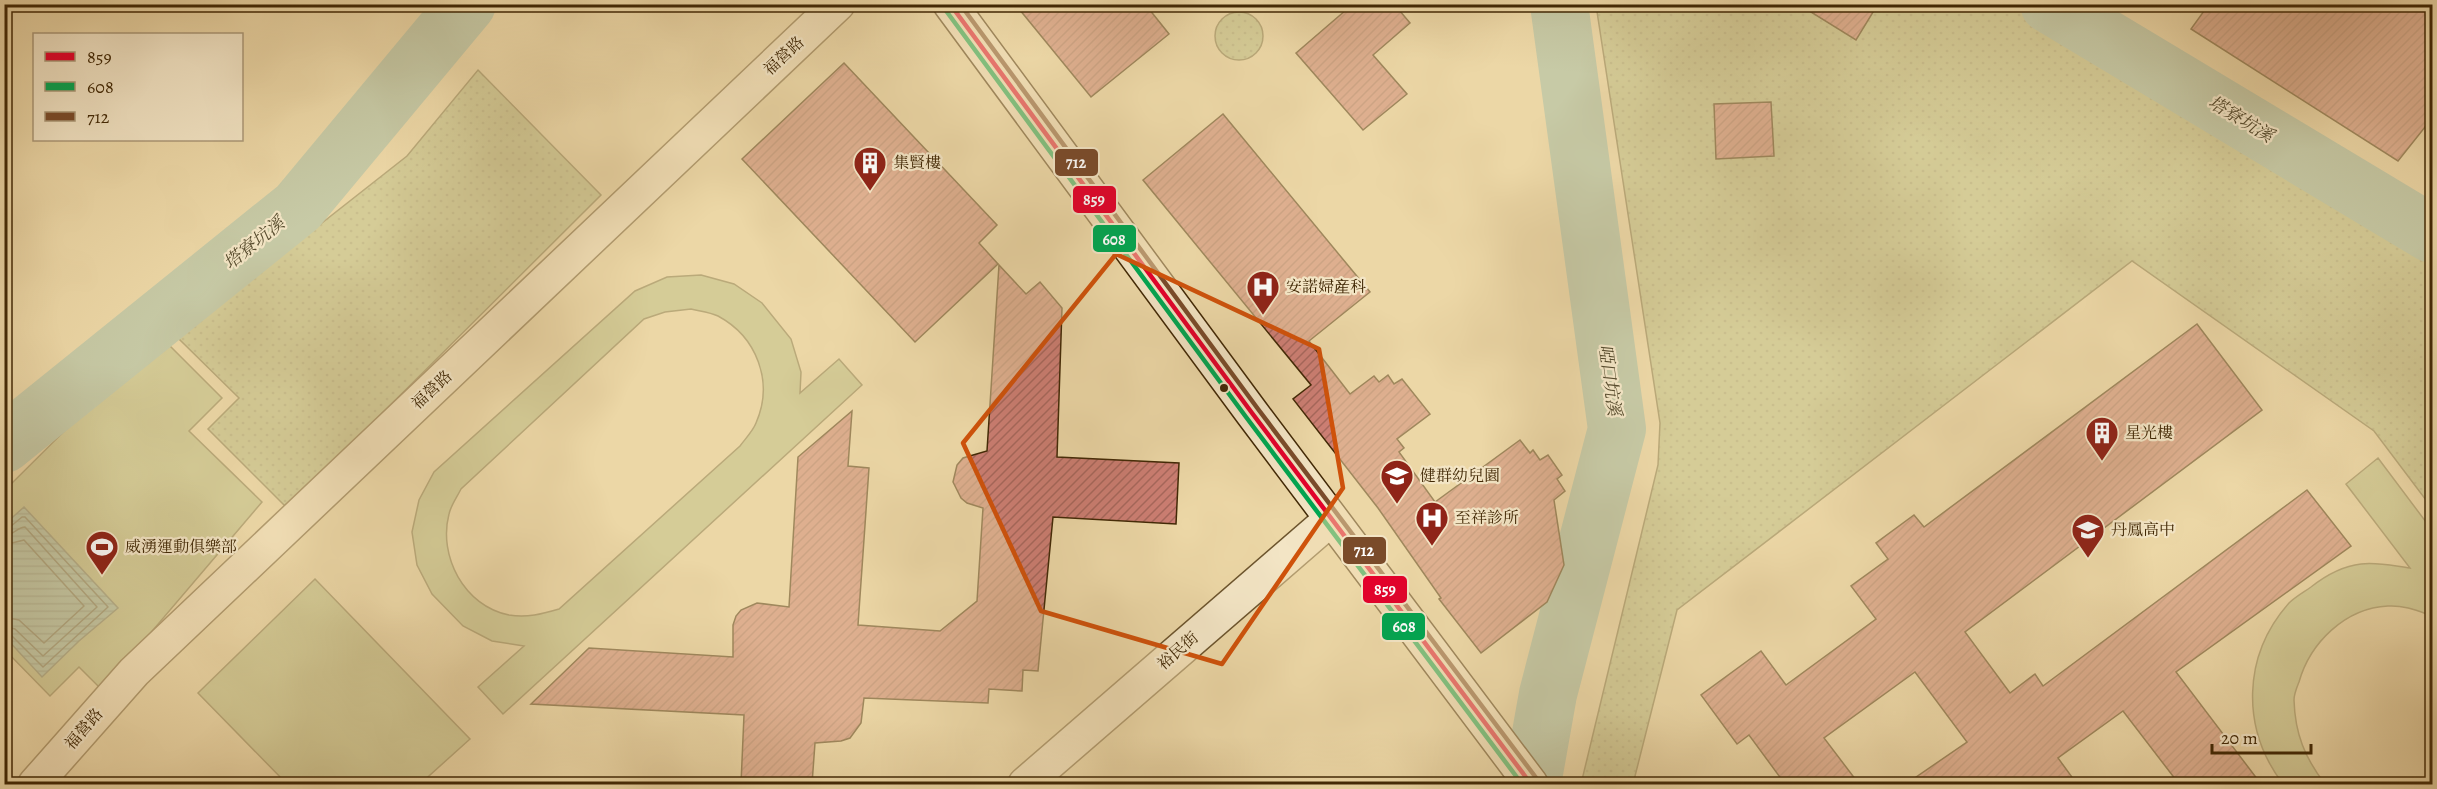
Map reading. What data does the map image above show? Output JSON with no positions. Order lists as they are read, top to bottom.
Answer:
{
  "streets": {
    "street": ["福營路", "裕民街"]
  },
  "water": ["塔寮坑溪", "啞口坑溪"],
  "places": {
    "building": ["集賢樓", "星光樓"],
    "hospital": ["安諾婦産科", "至祥診所"],
    "school or university": ["健群幼兒園", "丹鳳高中"],
    "sports": ["威湧運動俱樂部"]
  },
  "lines": ["transit line 859", "transit line 712", "transit line 608"],
  "legend": ["859", "608", "712"],
  "scale_bar": "20 m"
}
